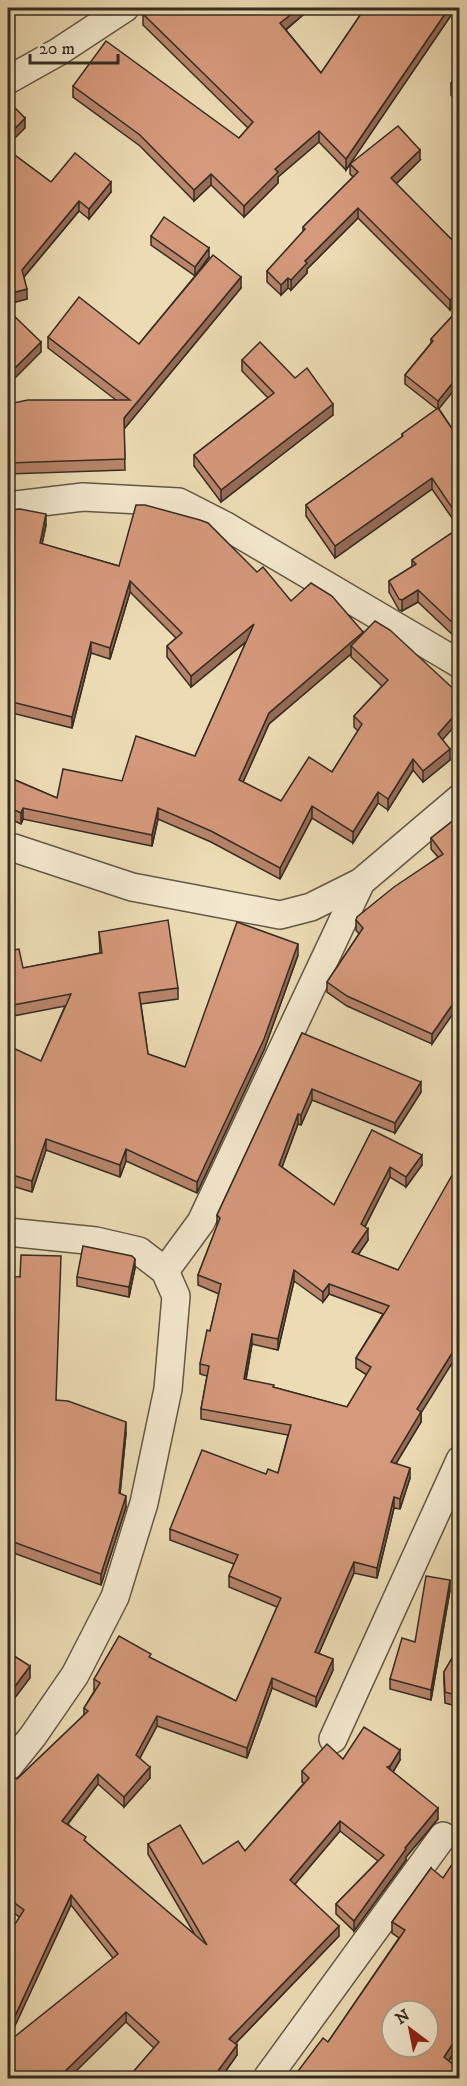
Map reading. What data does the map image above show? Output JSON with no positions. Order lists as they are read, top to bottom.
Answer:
{
  "scale_bar": "20 m",
  "north": "top left"
}
